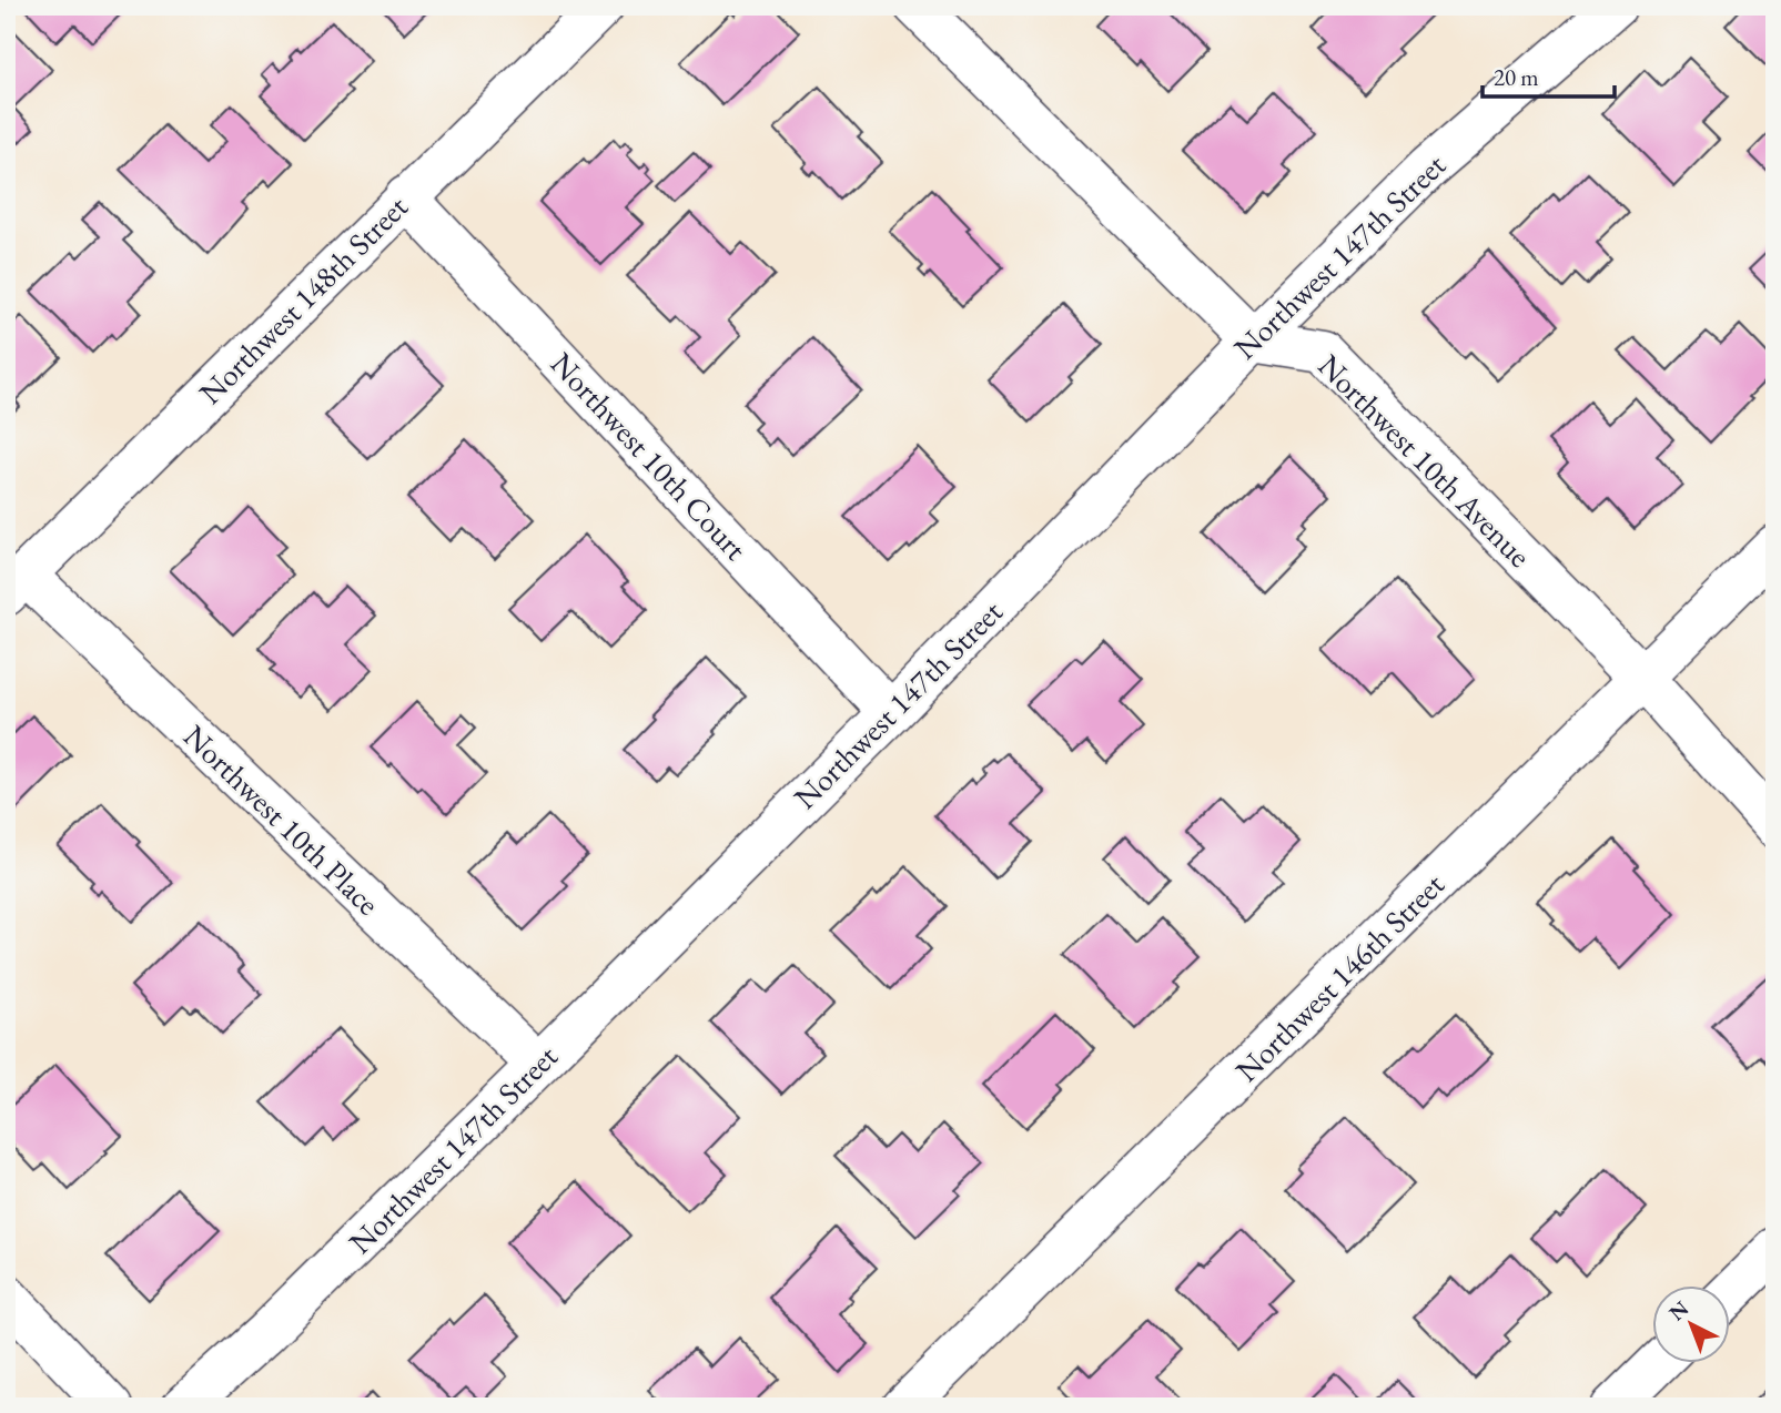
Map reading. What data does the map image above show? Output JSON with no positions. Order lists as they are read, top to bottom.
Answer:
{
  "streets": {
    "street": [
      "Northwest 147th Street",
      "Northwest 148th Street",
      "Northwest 10th Court",
      "Northwest 10th Avenue",
      "Northwest 10th Place",
      "Northwest 146th Street"
    ]
  },
  "crossings": [
    ["Northwest 147th Street", "Northwest 10th Court"],
    ["Northwest 147th Street", "Northwest 10th Avenue"],
    ["Northwest 147th Street", "Northwest 10th Place"],
    ["Northwest 148th Street", "Northwest 10th Court"],
    ["Northwest 148th Street", "Northwest 10th Place"],
    ["Northwest 10th Avenue", "Northwest 146th Street"]
  ],
  "scale_bar": "20 m",
  "north": "top left"
}
